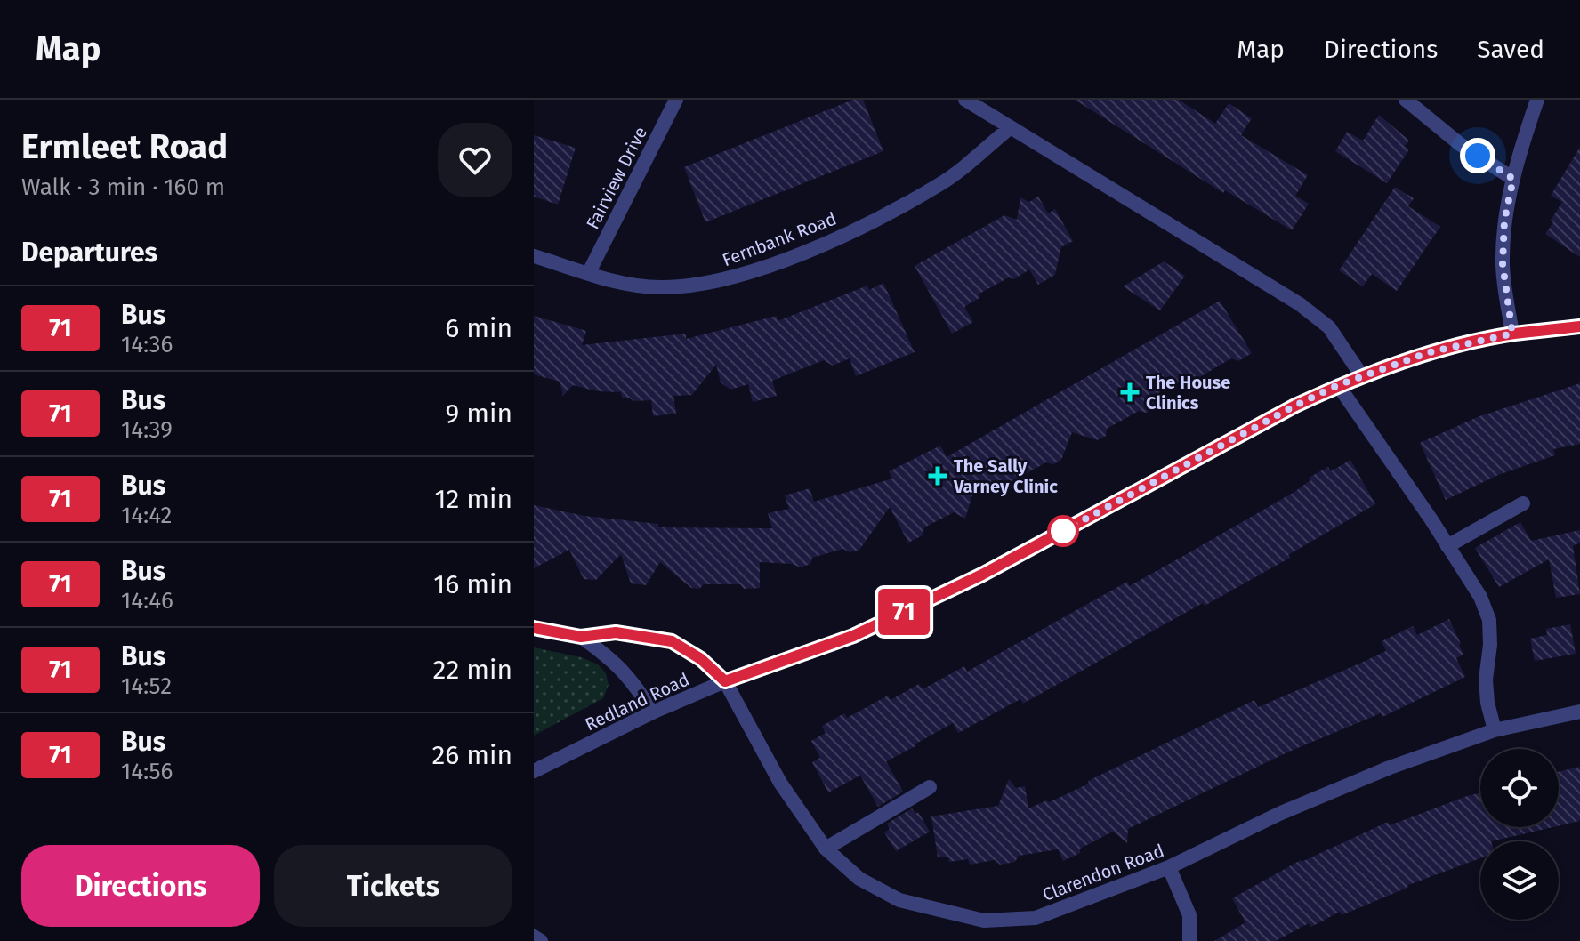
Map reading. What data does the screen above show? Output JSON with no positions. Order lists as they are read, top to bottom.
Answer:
{
  "streets": {
    "street": [
      "Fairview Drive",
      "Fernbank Road",
      "Redland Road",
      "Clarendon Road"
    ]
  },
  "crossings": [
    ["Fairview Drive", "Fernbank Road"],
    ["Redland Road", "Clarendon Road"]
  ],
  "places": {
    "health": ["The House Clinics", "The Sally Varney Clinic"]
  },
  "lines": ["bus line 71"],
  "page": {
    "header": "Map",
    "nav": ["Map", "Directions", "Saved"],
    "heading": [
      ["Ermleet Road", "Walk · 3 min · 160 m"],
      "Departures"
    ],
    "on_map": "71",
    "list": [
      {
        "mark": "71",
        "name": "Bus",
        "note": "14:36",
        "value": "6 min"
      },
      {
        "mark": "71",
        "name": "Bus",
        "note": "14:39",
        "value": "9 min"
      },
      {
        "mark": "71",
        "name": "Bus",
        "note": "14:42",
        "value": "12 min"
      },
      {
        "mark": "71",
        "name": "Bus",
        "note": "14:46",
        "value": "16 min"
      },
      {
        "mark": "71",
        "name": "Bus",
        "note": "14:52",
        "value": "22 min"
      },
      {
        "mark": "71",
        "name": "Bus",
        "note": "14:56",
        "value": "26 min"
      }
    ],
    "buttons": ["Directions", "Tickets"]
  }
}
